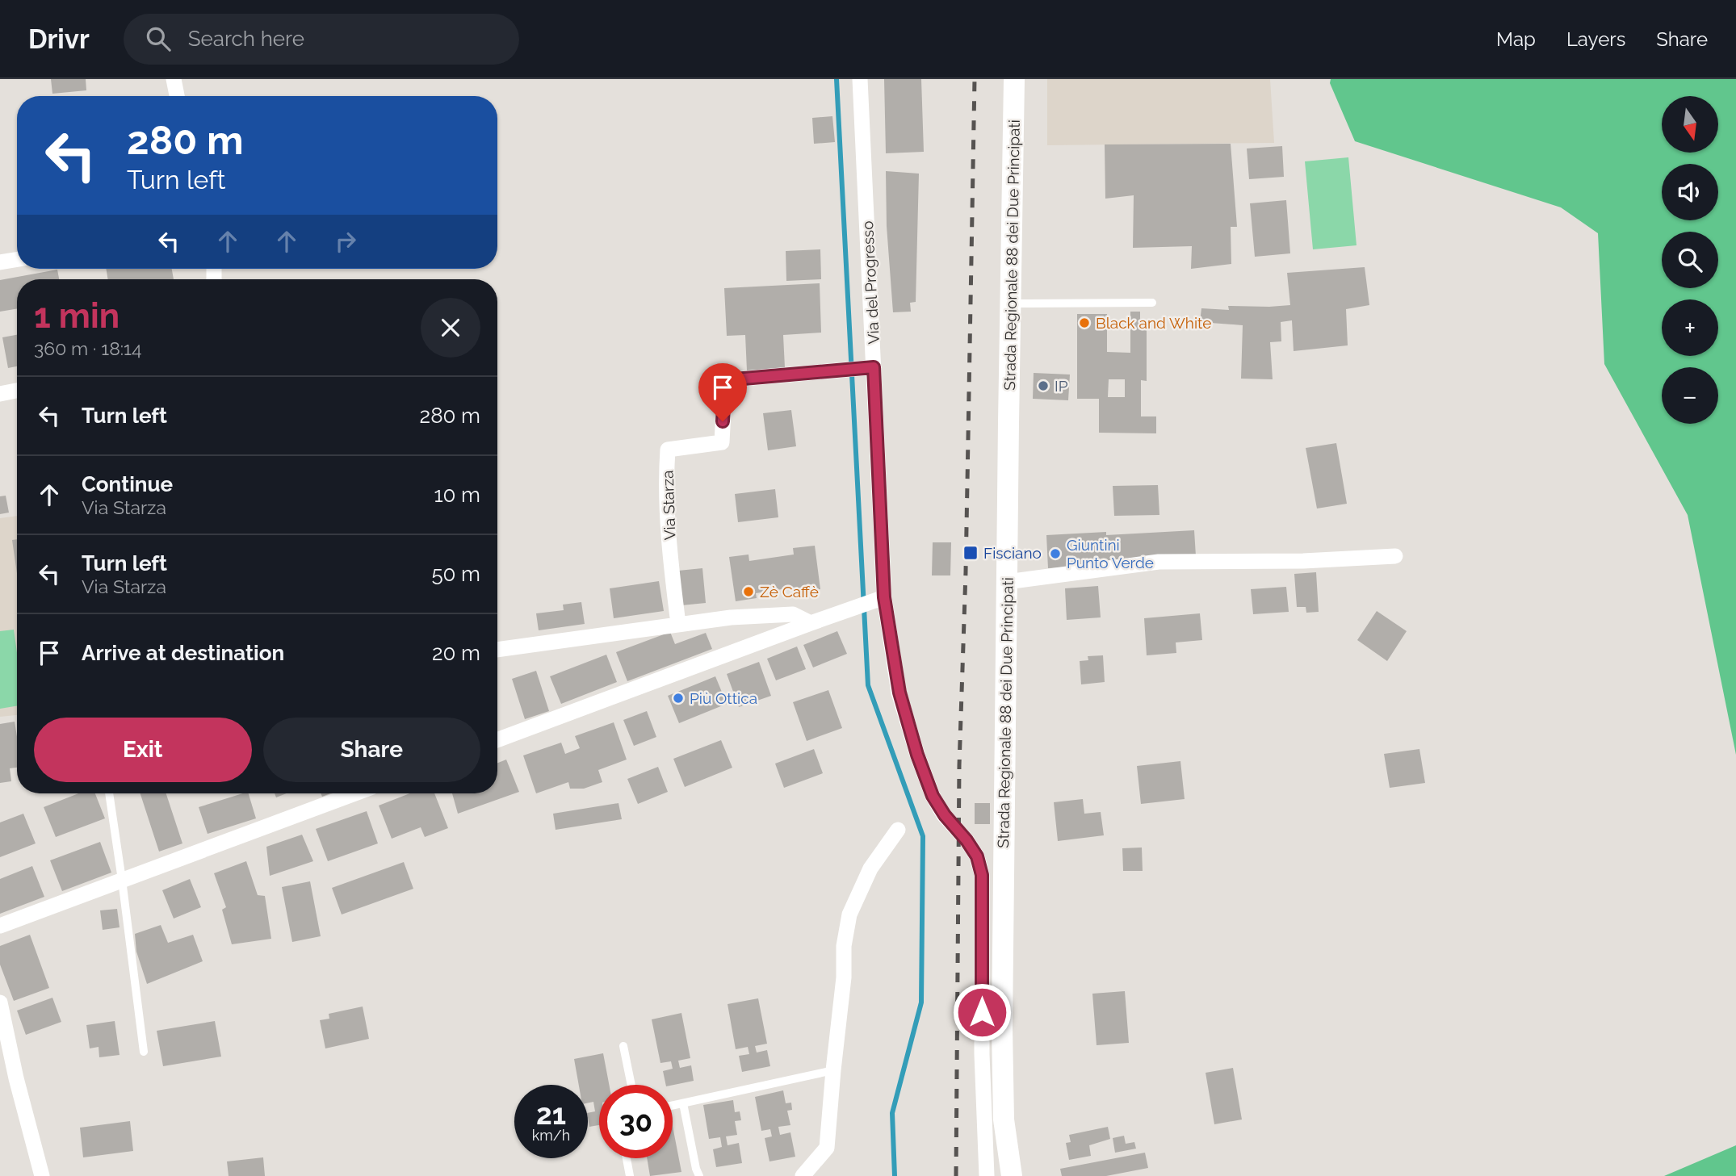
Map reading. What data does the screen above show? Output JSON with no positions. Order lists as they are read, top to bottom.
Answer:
{
  "streets": {
    "main road": ["Strada Regionale 88 dei Due Principati"],
    "street": ["Via del Progresso", "Via Starza"]
  },
  "crossings": [
    ["Via del Progresso", "Via Starza"]
  ],
  "places": {
    "other": [
      "Black and White",
      "IP",
      "Giuntini Punto Verde",
      "Zè Caffè",
      "Più Ottica"
    ],
    "transit": ["Fisciano"]
  },
  "north": "bottom",
  "page": {
    "header": "Drivr",
    "search": "Search here",
    "nav": ["Map", "Layers", "Share"],
    "map_buttons": ["+", "−"],
    "turn": ["280 m", "Turn left"],
    "heading": ["1 min", "360 m · 18:14"],
    "list": [
      {
        "name": "Turn left",
        "value": "280 m"
      },
      {
        "name": "Continue",
        "note": "Via Starza",
        "value": "10 m"
      },
      {
        "name": "Turn left",
        "note": "Via Starza",
        "value": "50 m"
      },
      {
        "name": "Arrive at destination",
        "value": "20 m"
      }
    ],
    "buttons": ["Exit", "Share"],
    "speed": "21 km/h",
    "limit": "30"
  }
}
